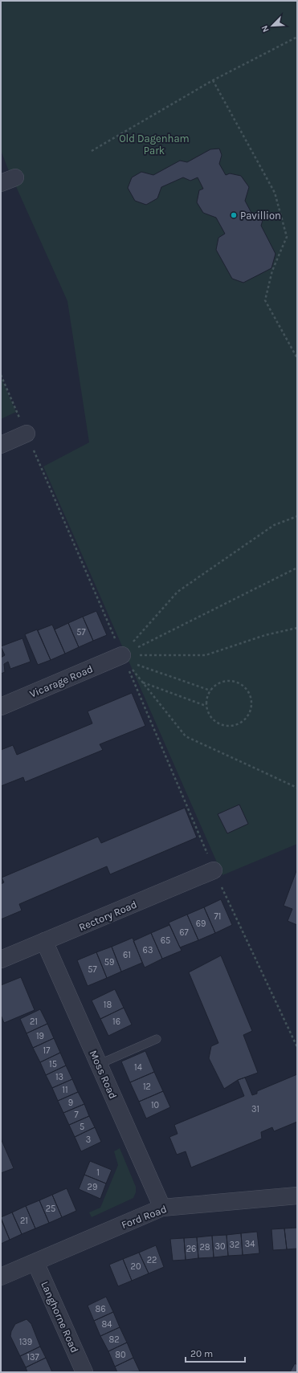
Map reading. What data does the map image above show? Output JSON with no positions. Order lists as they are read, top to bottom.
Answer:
{
  "streets": {
    "street": [
      "Vicarage Road",
      "Rectory Road",
      "Moss Road",
      "Ford Road",
      "Langhorne Road"
    ]
  },
  "crossings": [
    ["Rectory Road", "Moss Road"],
    ["Moss Road", "Ford Road"],
    ["Ford Road", "Langhorne Road"]
  ],
  "parks": ["Old Dagenham Park"],
  "places": ["Pavillion"],
  "house_numbers": [
    "57",
    "71",
    "69",
    "67",
    "65",
    "63",
    "61",
    "59",
    "57",
    "18",
    "21",
    "16",
    "19",
    "17",
    "15",
    "14",
    "13",
    "12",
    "11",
    "9",
    "10",
    "31",
    "7",
    "5",
    "3",
    "1",
    "29",
    "25",
    "21",
    "34",
    "32",
    "30",
    "28",
    "26",
    "22",
    "20",
    "86",
    "84",
    "82",
    "139",
    "80",
    "137"
  ],
  "scale_bar": "20 m",
  "north": "bottom left"
}
